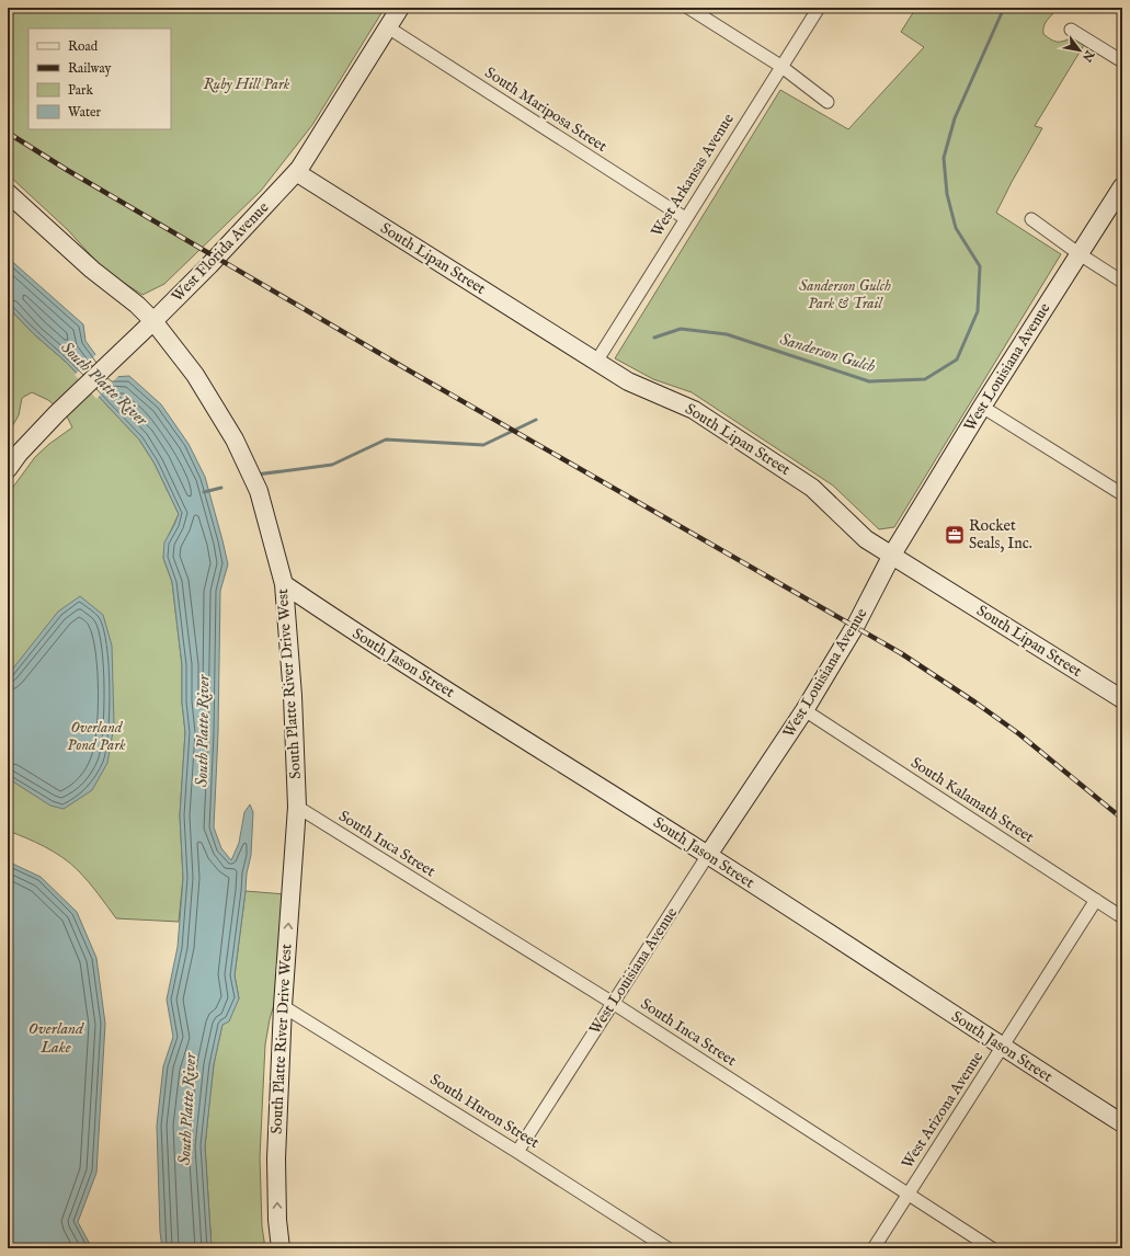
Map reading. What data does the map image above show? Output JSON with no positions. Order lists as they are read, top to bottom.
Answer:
{
  "streets": {
    "street": [
      "South Mariposa Street",
      "West Arkansas Avenue",
      "West Florida Avenue",
      "South Lipan Street",
      "West Louisiana Avenue",
      "South Jason Street",
      "South Platte River Drive West",
      "South Kalamath Street",
      "South Inca Street",
      "West Arizona Avenue",
      "South Huron Street"
    ]
  },
  "crossings": [
    ["South Mariposa Street", "West Arkansas Avenue"],
    ["South Mariposa Street", "West Florida Avenue"],
    ["West Arkansas Avenue", "South Lipan Street"],
    ["West Florida Avenue", "South Lipan Street"],
    ["West Florida Avenue", "South Platte River Drive West"],
    ["South Lipan Street", "West Louisiana Avenue"],
    ["West Louisiana Avenue", "South Jason Street"],
    ["West Louisiana Avenue", "South Kalamath Street"],
    ["West Louisiana Avenue", "South Inca Street"],
    ["West Louisiana Avenue", "South Huron Street"],
    ["South Jason Street", "South Platte River Drive West"],
    ["South Jason Street", "West Arizona Avenue"],
    ["South Platte River Drive West", "South Inca Street"],
    ["South Platte River Drive West", "South Huron Street"],
    ["South Kalamath Street", "West Arizona Avenue"],
    ["South Inca Street", "West Arizona Avenue"]
  ],
  "one_way": ["South Platte River Drive West"],
  "water": ["Sanderson Gulch", "South Platte River", "Overland Lake"],
  "parks": ["Ruby Hill Park", "Sanderson Gulch Park & Trail", "Overland Pond Park"],
  "places": {
    "office": ["Rocket Seals, Inc."]
  },
  "legend": [
    "Road",
    "Railway",
    "Park",
    "Water"
  ],
  "north": "bottom right"
}
